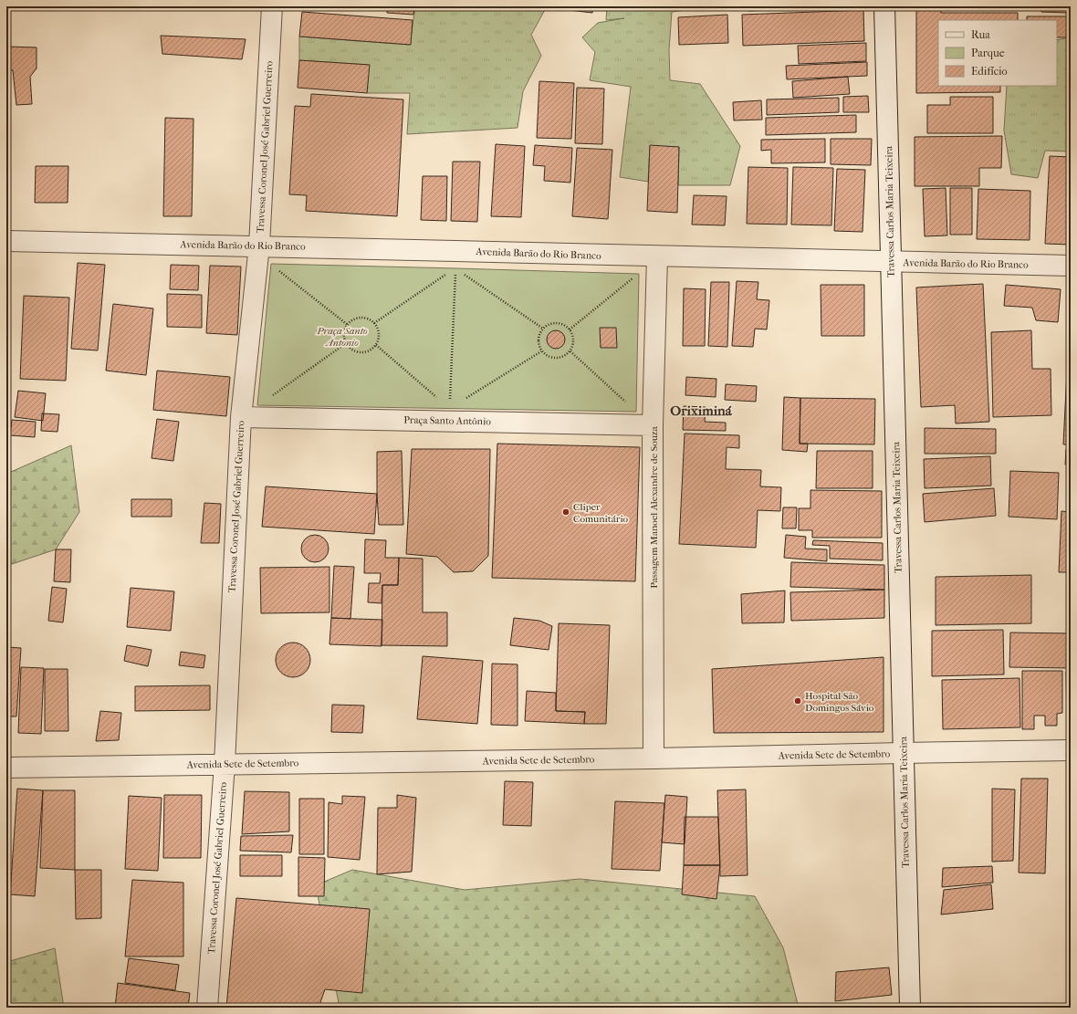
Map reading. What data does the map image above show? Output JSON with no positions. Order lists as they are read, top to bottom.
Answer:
{
  "streets": {
    "street": [
      "Travessa Coronel José Gabriel Guerreiro",
      "Travessa Carlos Maria Teixeira",
      "Avenida Barão do Rio Branco",
      "Praça Santo Antônio",
      "Passagem Manoel Alexandre de Souza",
      "Avenida Sete de Setembro"
    ]
  },
  "crossings": [
    ["Travessa Coronel José Gabriel Guerreiro", "Avenida Barão do Rio Branco"],
    ["Travessa Coronel José Gabriel Guerreiro", "Praça Santo Antônio"],
    ["Travessa Coronel José Gabriel Guerreiro", "Avenida Sete de Setembro"],
    ["Travessa Carlos Maria Teixeira", "Avenida Barão do Rio Branco"],
    ["Travessa Carlos Maria Teixeira", "Avenida Sete de Setembro"],
    ["Avenida Barão do Rio Branco", "Passagem Manoel Alexandre de Souza"],
    ["Praça Santo Antônio", "Passagem Manoel Alexandre de Souza"],
    ["Passagem Manoel Alexandre de Souza", "Avenida Sete de Setembro"]
  ],
  "districts": ["Oriximiná"],
  "parks": ["Praça Santo Antonio"],
  "places": ["Cliper Comunitário", "Hospital São Domingos Sávio"],
  "legend": ["Rua", "Parque", "Edifício"]
}
